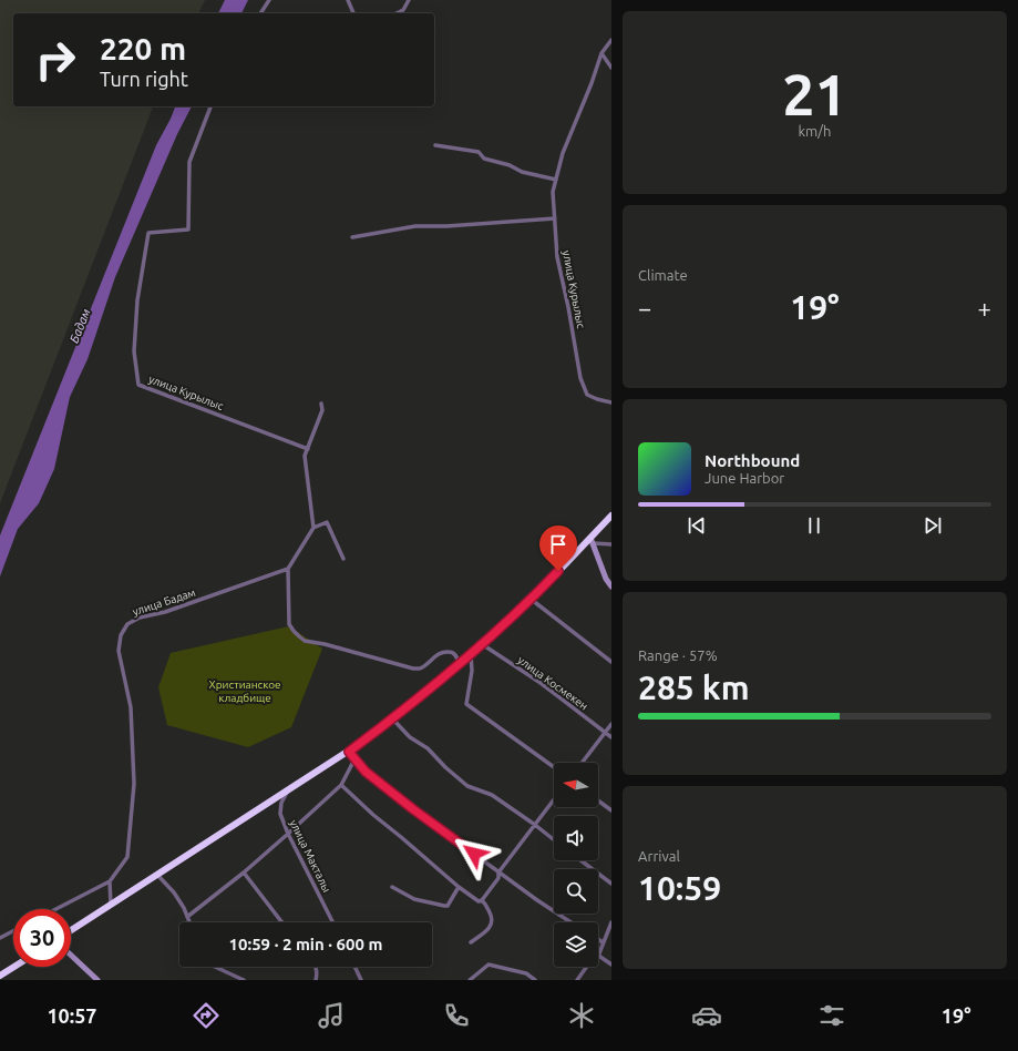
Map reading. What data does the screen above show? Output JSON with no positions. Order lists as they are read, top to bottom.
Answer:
{
  "streets": {
    "street": [
      "улица Курылыс",
      "улица Бадам",
      "улица Космекен",
      "улица Макталы"
    ]
  },
  "water": ["Бадам"],
  "parks": ["Христианское кладбище"],
  "north": "left",
  "page": {
    "tile": [
      ["21", "km/h"],
      "Climate",
      ["Range · 57%", "285 km"],
      ["Arrival", "10:59"]
    ],
    "turn": ["220 m", "Turn right"],
    "heat": ["−", "19°", "+"],
    "song": ["Northbound", "June Harbor"],
    "limit": "30",
    "trip": "10:59 · 2 min · 600 m",
    "tabs": ["10:57", "19°"]
  }
}
